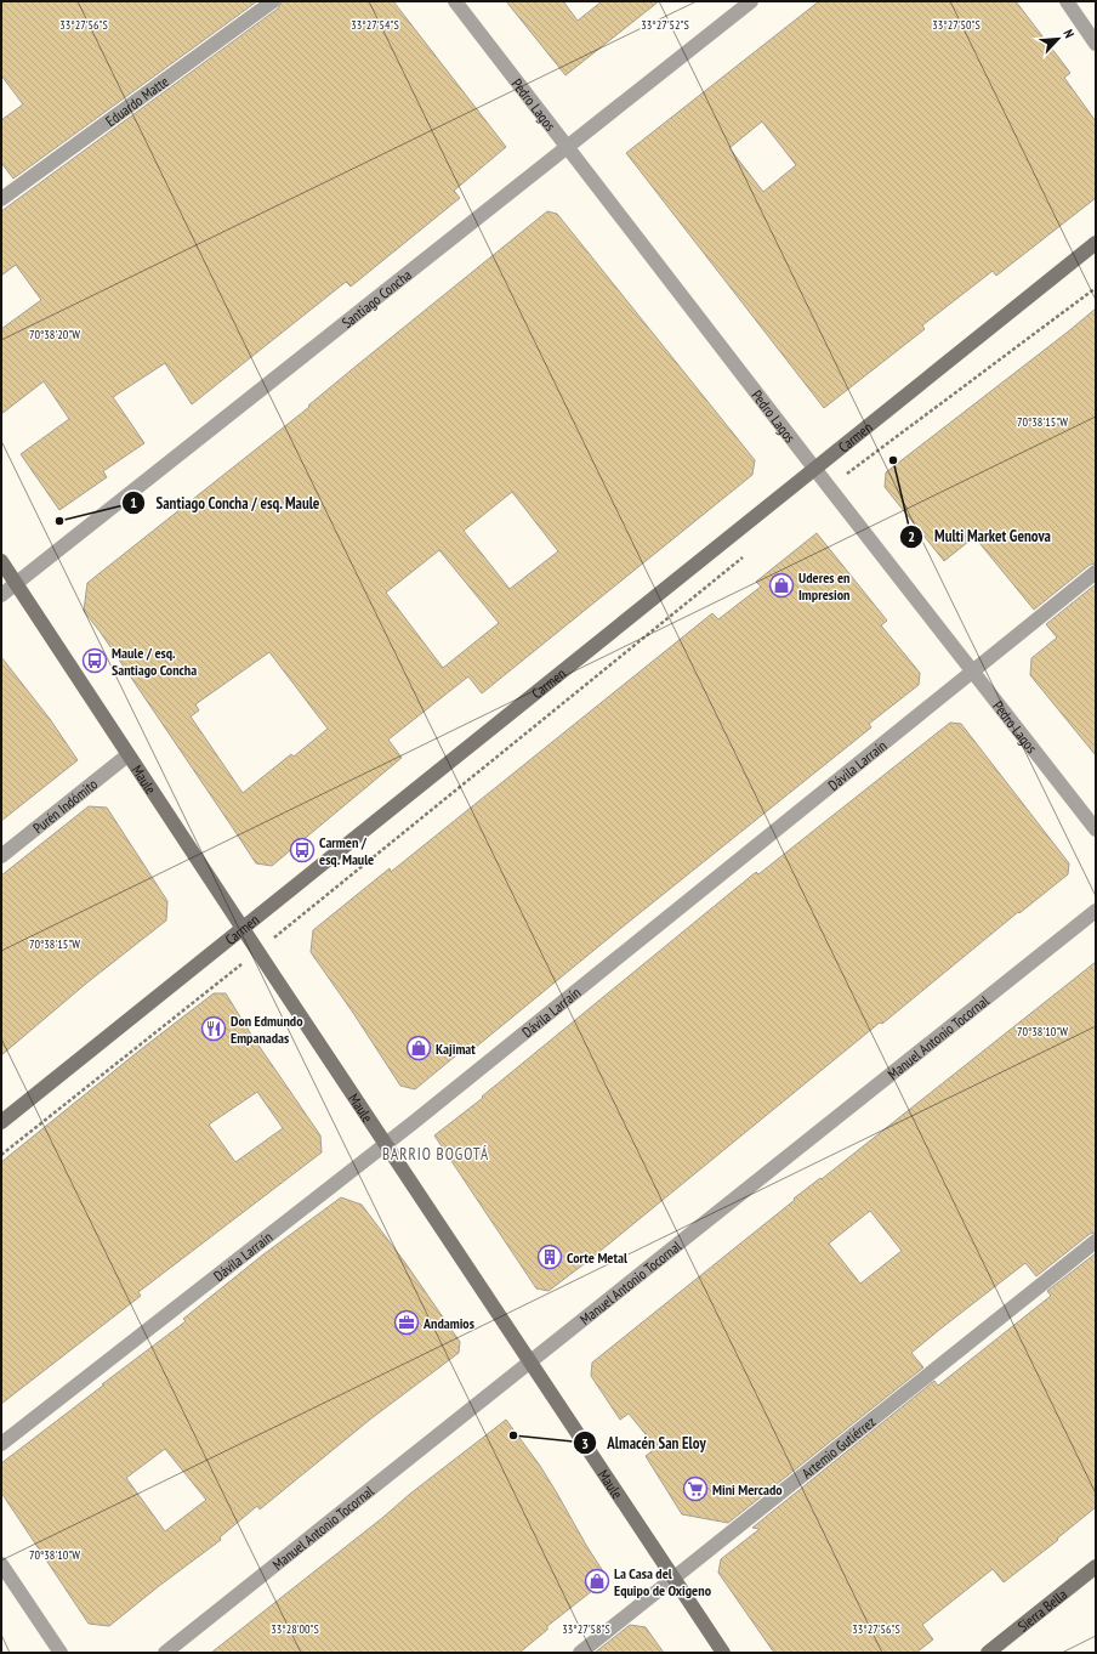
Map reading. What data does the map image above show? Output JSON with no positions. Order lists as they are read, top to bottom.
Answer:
{
  "streets": {
    "main road": ["Carmen", "Maule", "Sierra Bella"],
    "street": [
      "Eduardo Matte",
      "Pedro Lagos",
      "Santiago Concha",
      "Dávila Larraín",
      "Purén Indómito",
      "Manuel Antonio Tocornal",
      "Artemio Gutiérrez"
    ]
  },
  "crossings": [
    ["Pedro Lagos", "Santiago Concha"],
    ["Pedro Lagos", "Carmen"],
    ["Pedro Lagos", "Dávila Larraín"],
    ["Santiago Concha", "Maule"],
    ["Carmen", "Maule"],
    ["Dávila Larraín", "Maule"],
    ["Maule", "Purén Indómito"],
    ["Maule", "Manuel Antonio Tocornal"],
    ["Maule", "Artemio Gutiérrez"]
  ],
  "districts": ["BARRIO BOGOTÁ"],
  "places": {
    "other": ["Multi Market Genova", "Santiago Concha / esq. Maule", "Almacén San Eloy"],
    "shop": ["Uderes en Impresion", "Kajimat", "La Casa del Equipo de Oxigeno"],
    "bus stop": ["Maule / esq. Santiago Concha", "Carmen / esq. Maule"],
    "restaurant": ["Don Edmundo Empanadas"],
    "building": ["Corte Metal"],
    "office": ["Andamios"],
    "supermarket": ["Mini Mercado"]
  },
  "north": "top right",
  "coordinates": [
    "33°27'56\"S",
    "33°27'54\"S",
    "33°27'52\"S",
    "33°27'50\"S",
    "70°38'20\"W",
    "70°38'15\"W",
    "70°38'10\"W",
    "33°28'00\"S",
    "33°27'58\"S"
  ]
}
